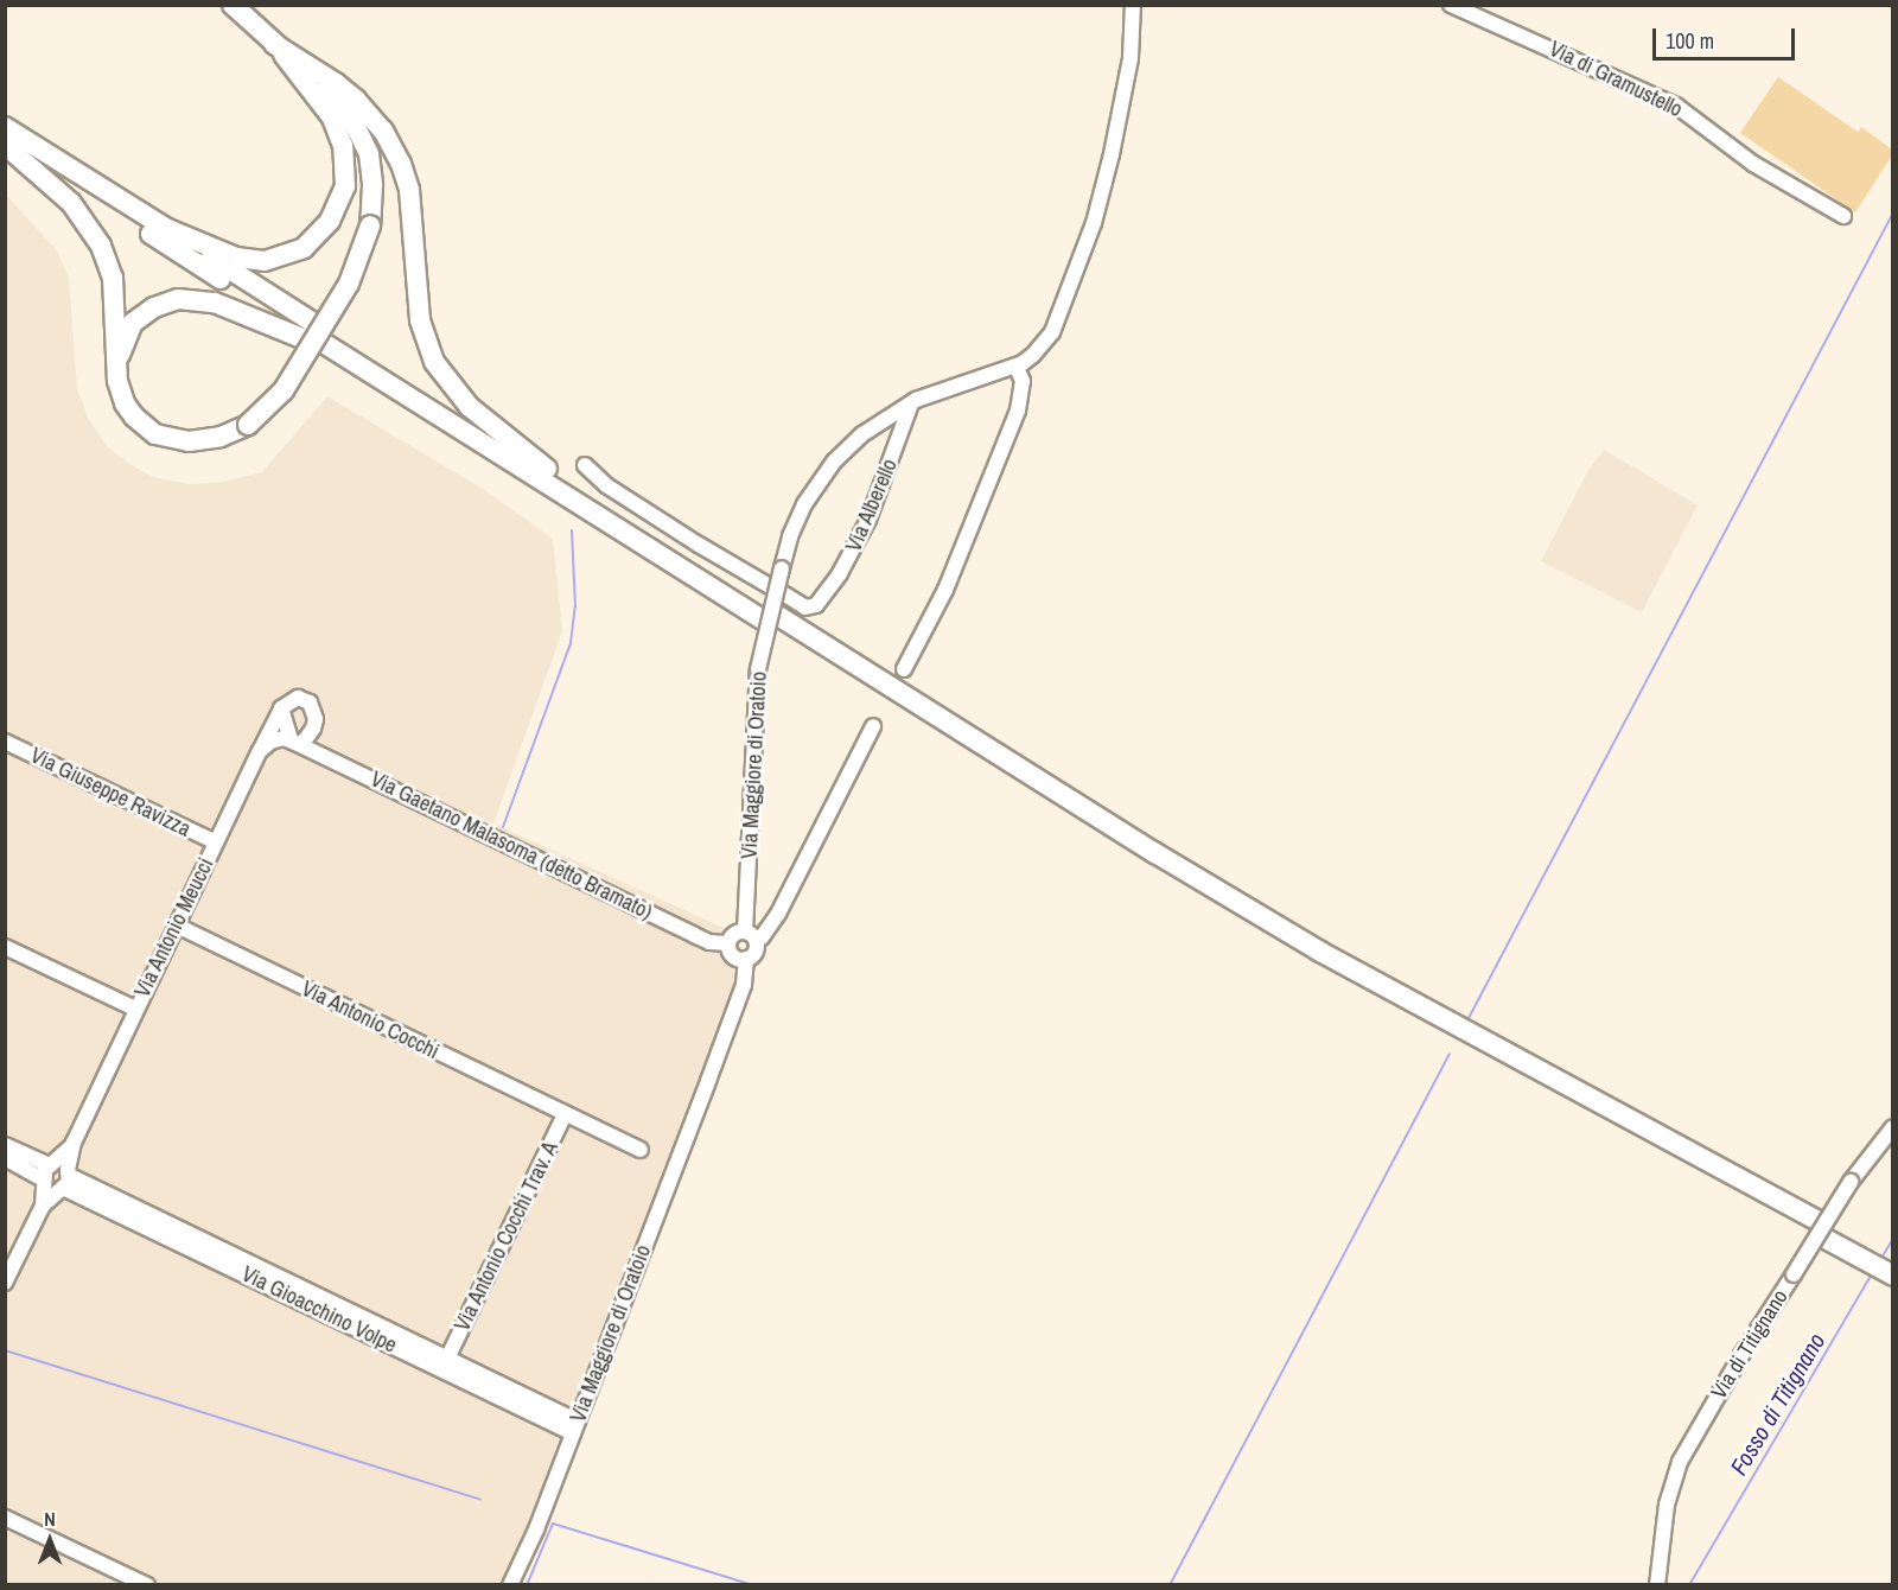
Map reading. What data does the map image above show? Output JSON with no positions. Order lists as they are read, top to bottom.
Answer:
{
  "streets": {
    "street": [
      "Via di Gramustello",
      "Via Alberello",
      "Via Maggiore di Oratoio",
      "Via Giuseppe Ravizza",
      "Via Gaetano Malasoma (detto Bramato)",
      "Via Antonio Meucci",
      "Via Antonio Cocchi",
      "Via Antonio Cocchi Trav. A",
      "Via Gioacchino Volpe",
      "Via di Titignano"
    ]
  },
  "crossings": [
    ["Via Alberello", "Via Maggiore di Oratoio"],
    ["Via Maggiore di Oratoio", "Via Gaetano Malasoma (detto Bramato)"],
    ["Via Maggiore di Oratoio", "Via Gioacchino Volpe"],
    ["Via Giuseppe Ravizza", "Via Antonio Meucci"],
    ["Via Antonio Meucci", "Via Antonio Cocchi"],
    ["Via Antonio Meucci", "Via Gioacchino Volpe"],
    ["Via Antonio Cocchi", "Via Antonio Cocchi Trav. A"],
    ["Via Antonio Cocchi Trav. A", "Via Gioacchino Volpe"]
  ],
  "water": ["Fosso di Titignano"],
  "scale_bar": "100 m",
  "north": "top"
}
